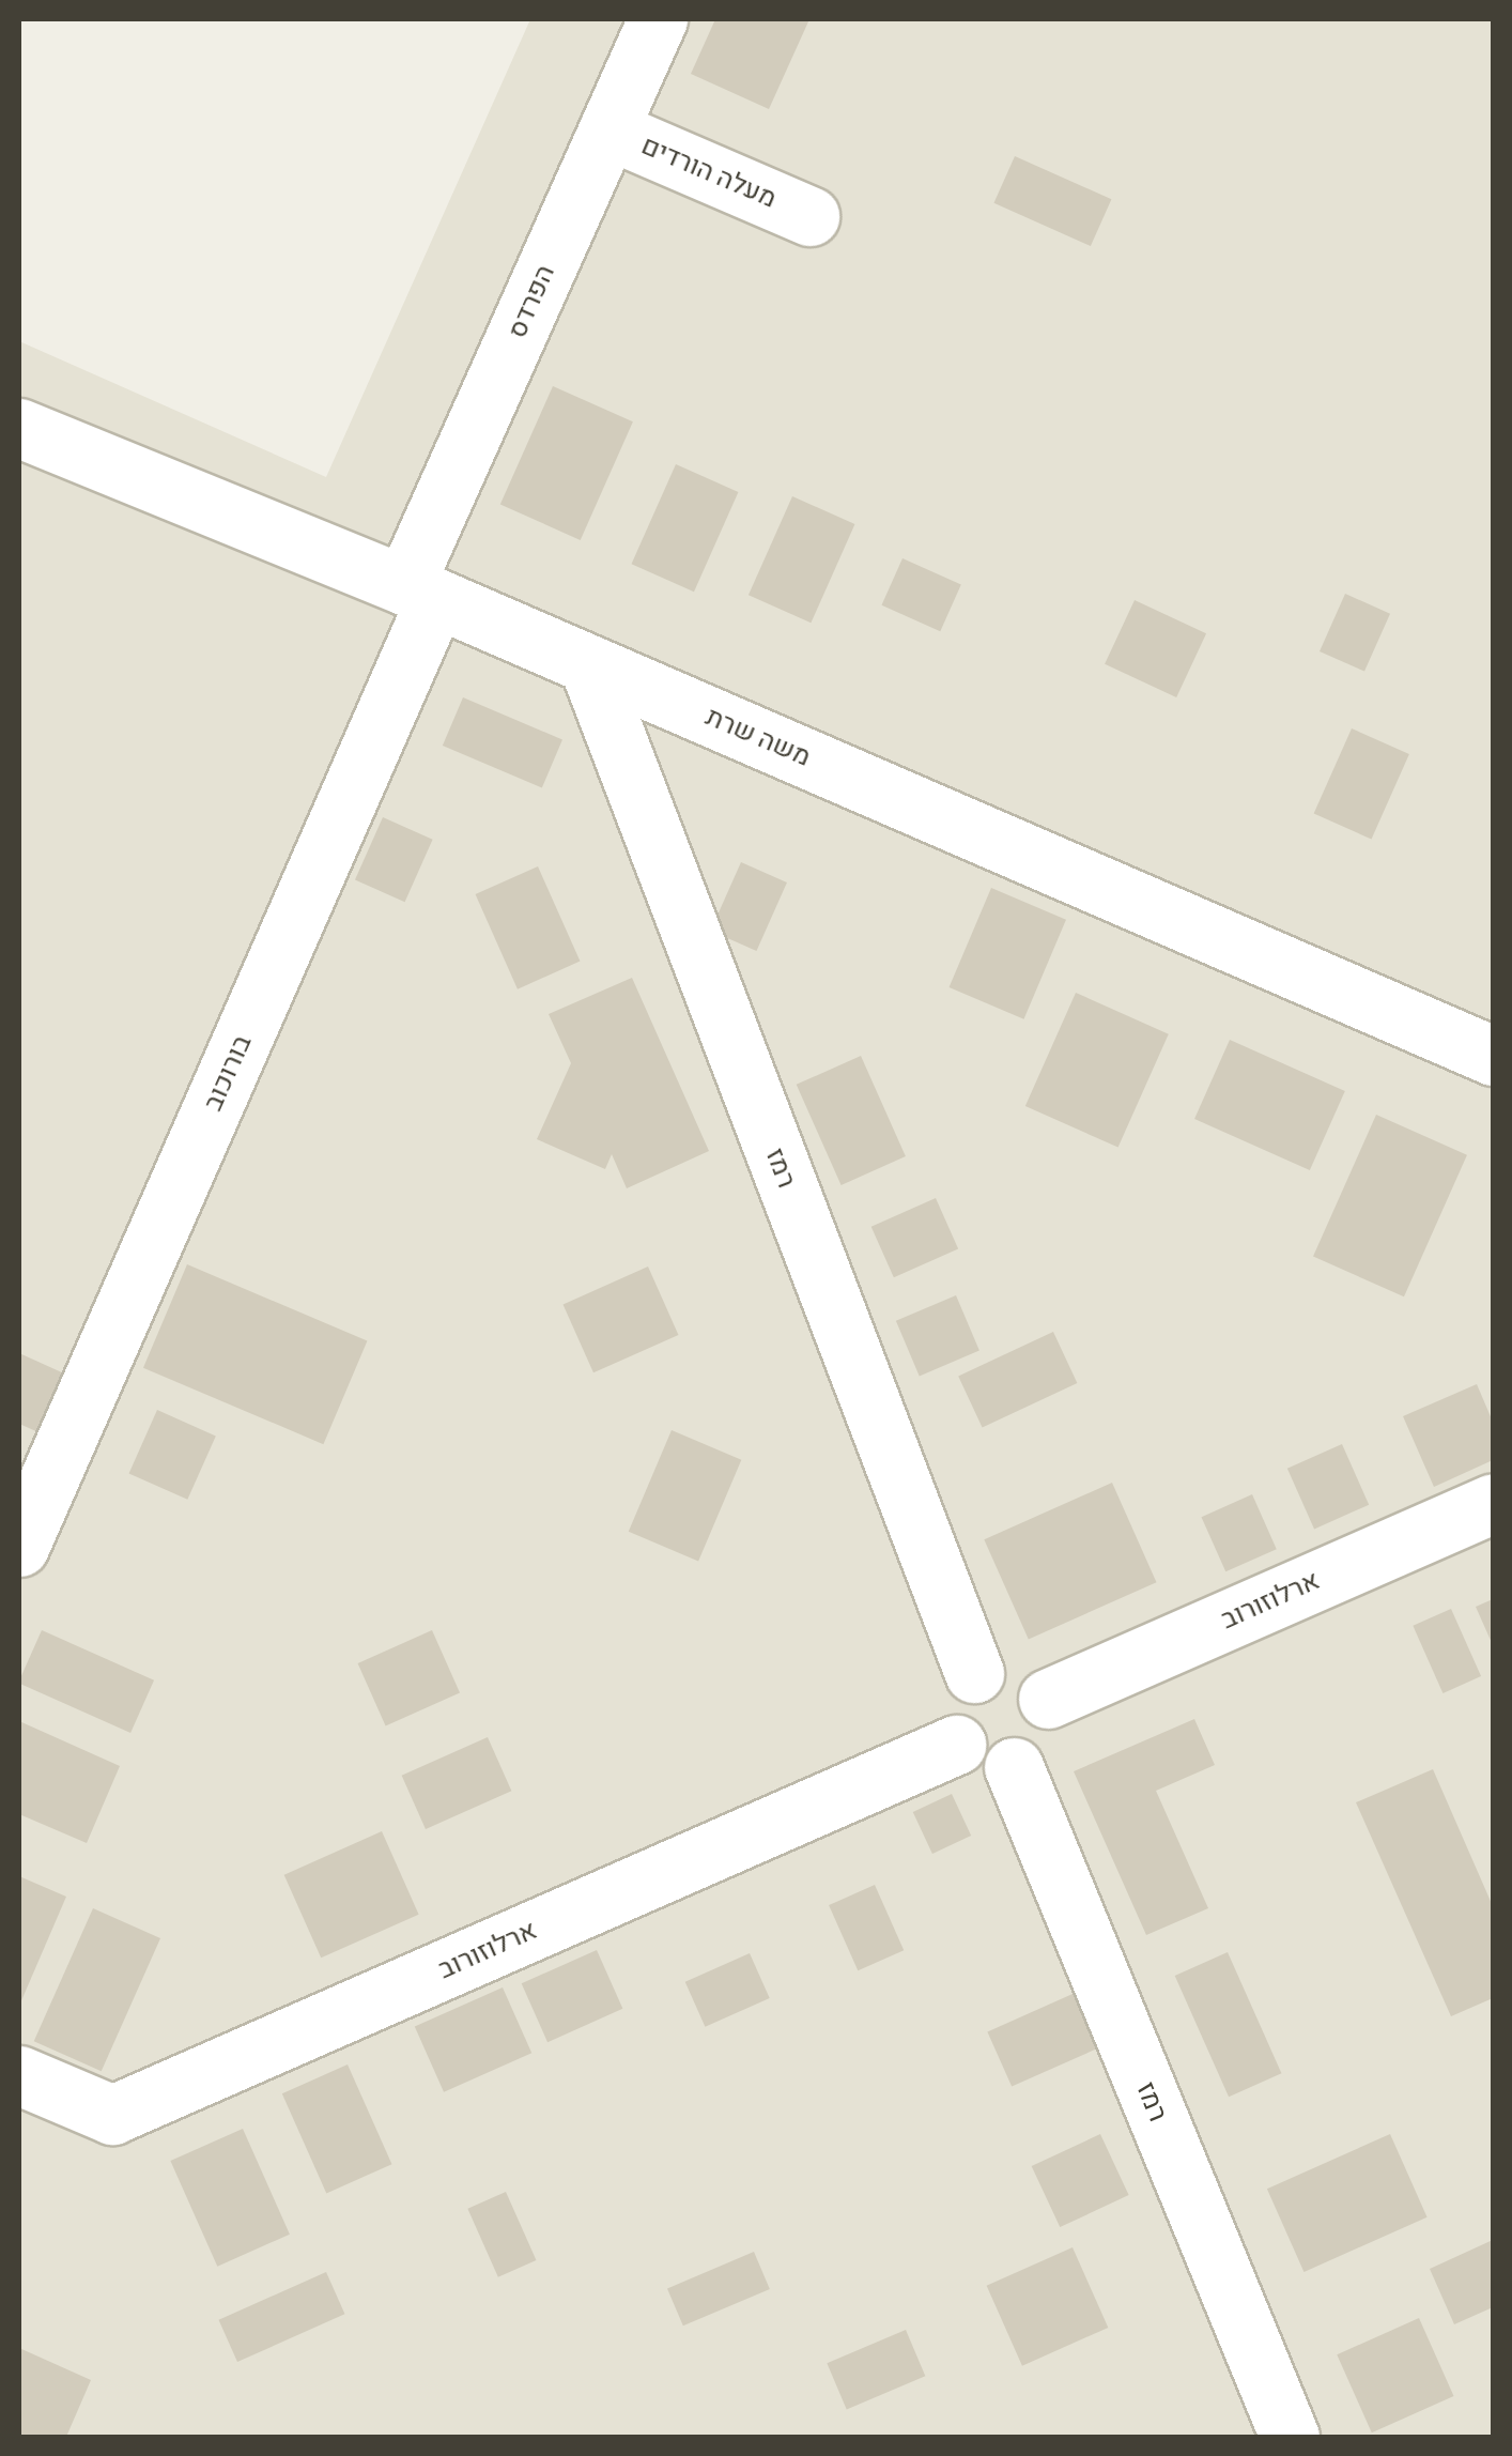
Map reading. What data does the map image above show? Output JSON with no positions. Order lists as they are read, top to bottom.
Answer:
{
  "streets": {
    "street": [
      "מעלה הורדים",
      "הפרדס",
      "משה שרת",
      "בורוכוב",
      "רמז",
      "ארלוזורוב"
    ]
  },
  "crossings": [
    ["מעלה הורדים", "הפרדס"],
    ["הפרדס", "משה שרת"],
    ["הפרדס", "בורוכוב"],
    ["משה שרת", "בורוכוב"],
    ["משה שרת", "רמז"],
    ["רמז", "ארלוזורוב"]
  ]
}
